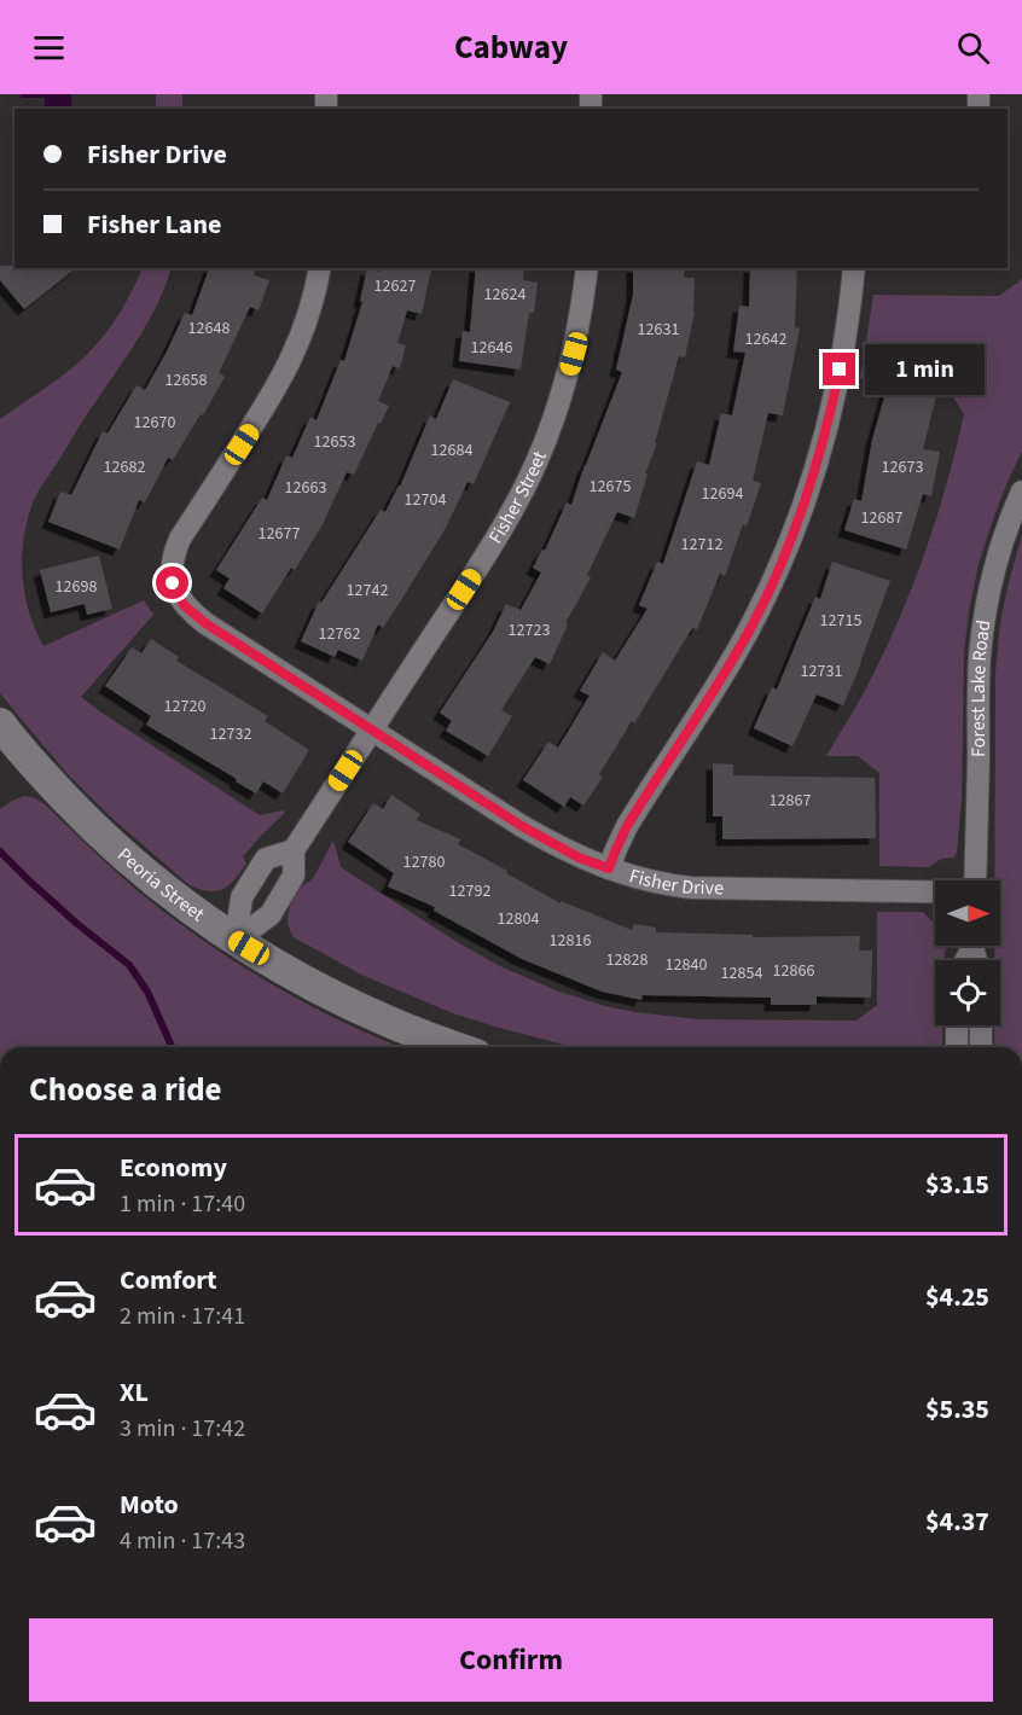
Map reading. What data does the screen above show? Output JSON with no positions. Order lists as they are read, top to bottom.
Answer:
{
  "streets": {
    "main road": ["Peoria Street"],
    "street": ["Fisher Street", "Forest Lake Road", "Fisher Drive"]
  },
  "crossings": [
    ["Fisher Street", "Fisher Drive"],
    ["Fisher Street", "Peoria Street"]
  ],
  "house_numbers": [
    "12627",
    "12624",
    "12648",
    "12631",
    "12642",
    "12646",
    "12658",
    "12670",
    "12653",
    "12684",
    "12682",
    "12673",
    "12675",
    "12663",
    "12694",
    "12704",
    "12687",
    "12677",
    "12712",
    "12698",
    "12742",
    "12715",
    "12723",
    "12762",
    "12731",
    "12720",
    "12732",
    "12867",
    "12780",
    "12792",
    "12804",
    "12816",
    "12828",
    "12840",
    "12866",
    "12854"
  ],
  "north": "right",
  "page": {
    "header": "Cabway",
    "banner": ["Fisher Drive", "Fisher Lane"],
    "bubble": "1 min",
    "heading": "Choose a ride",
    "list": [
      {
        "name": "Economy",
        "note": "1 min · 17:40",
        "value": "$3.15"
      },
      {
        "name": "Comfort",
        "note": "2 min · 17:41",
        "value": "$4.25"
      },
      {
        "name": "XL",
        "note": "3 min · 17:42",
        "value": "$5.35"
      },
      {
        "name": "Moto",
        "note": "4 min · 17:43",
        "value": "$4.37"
      }
    ],
    "buttons": "Confirm"
  }
}
